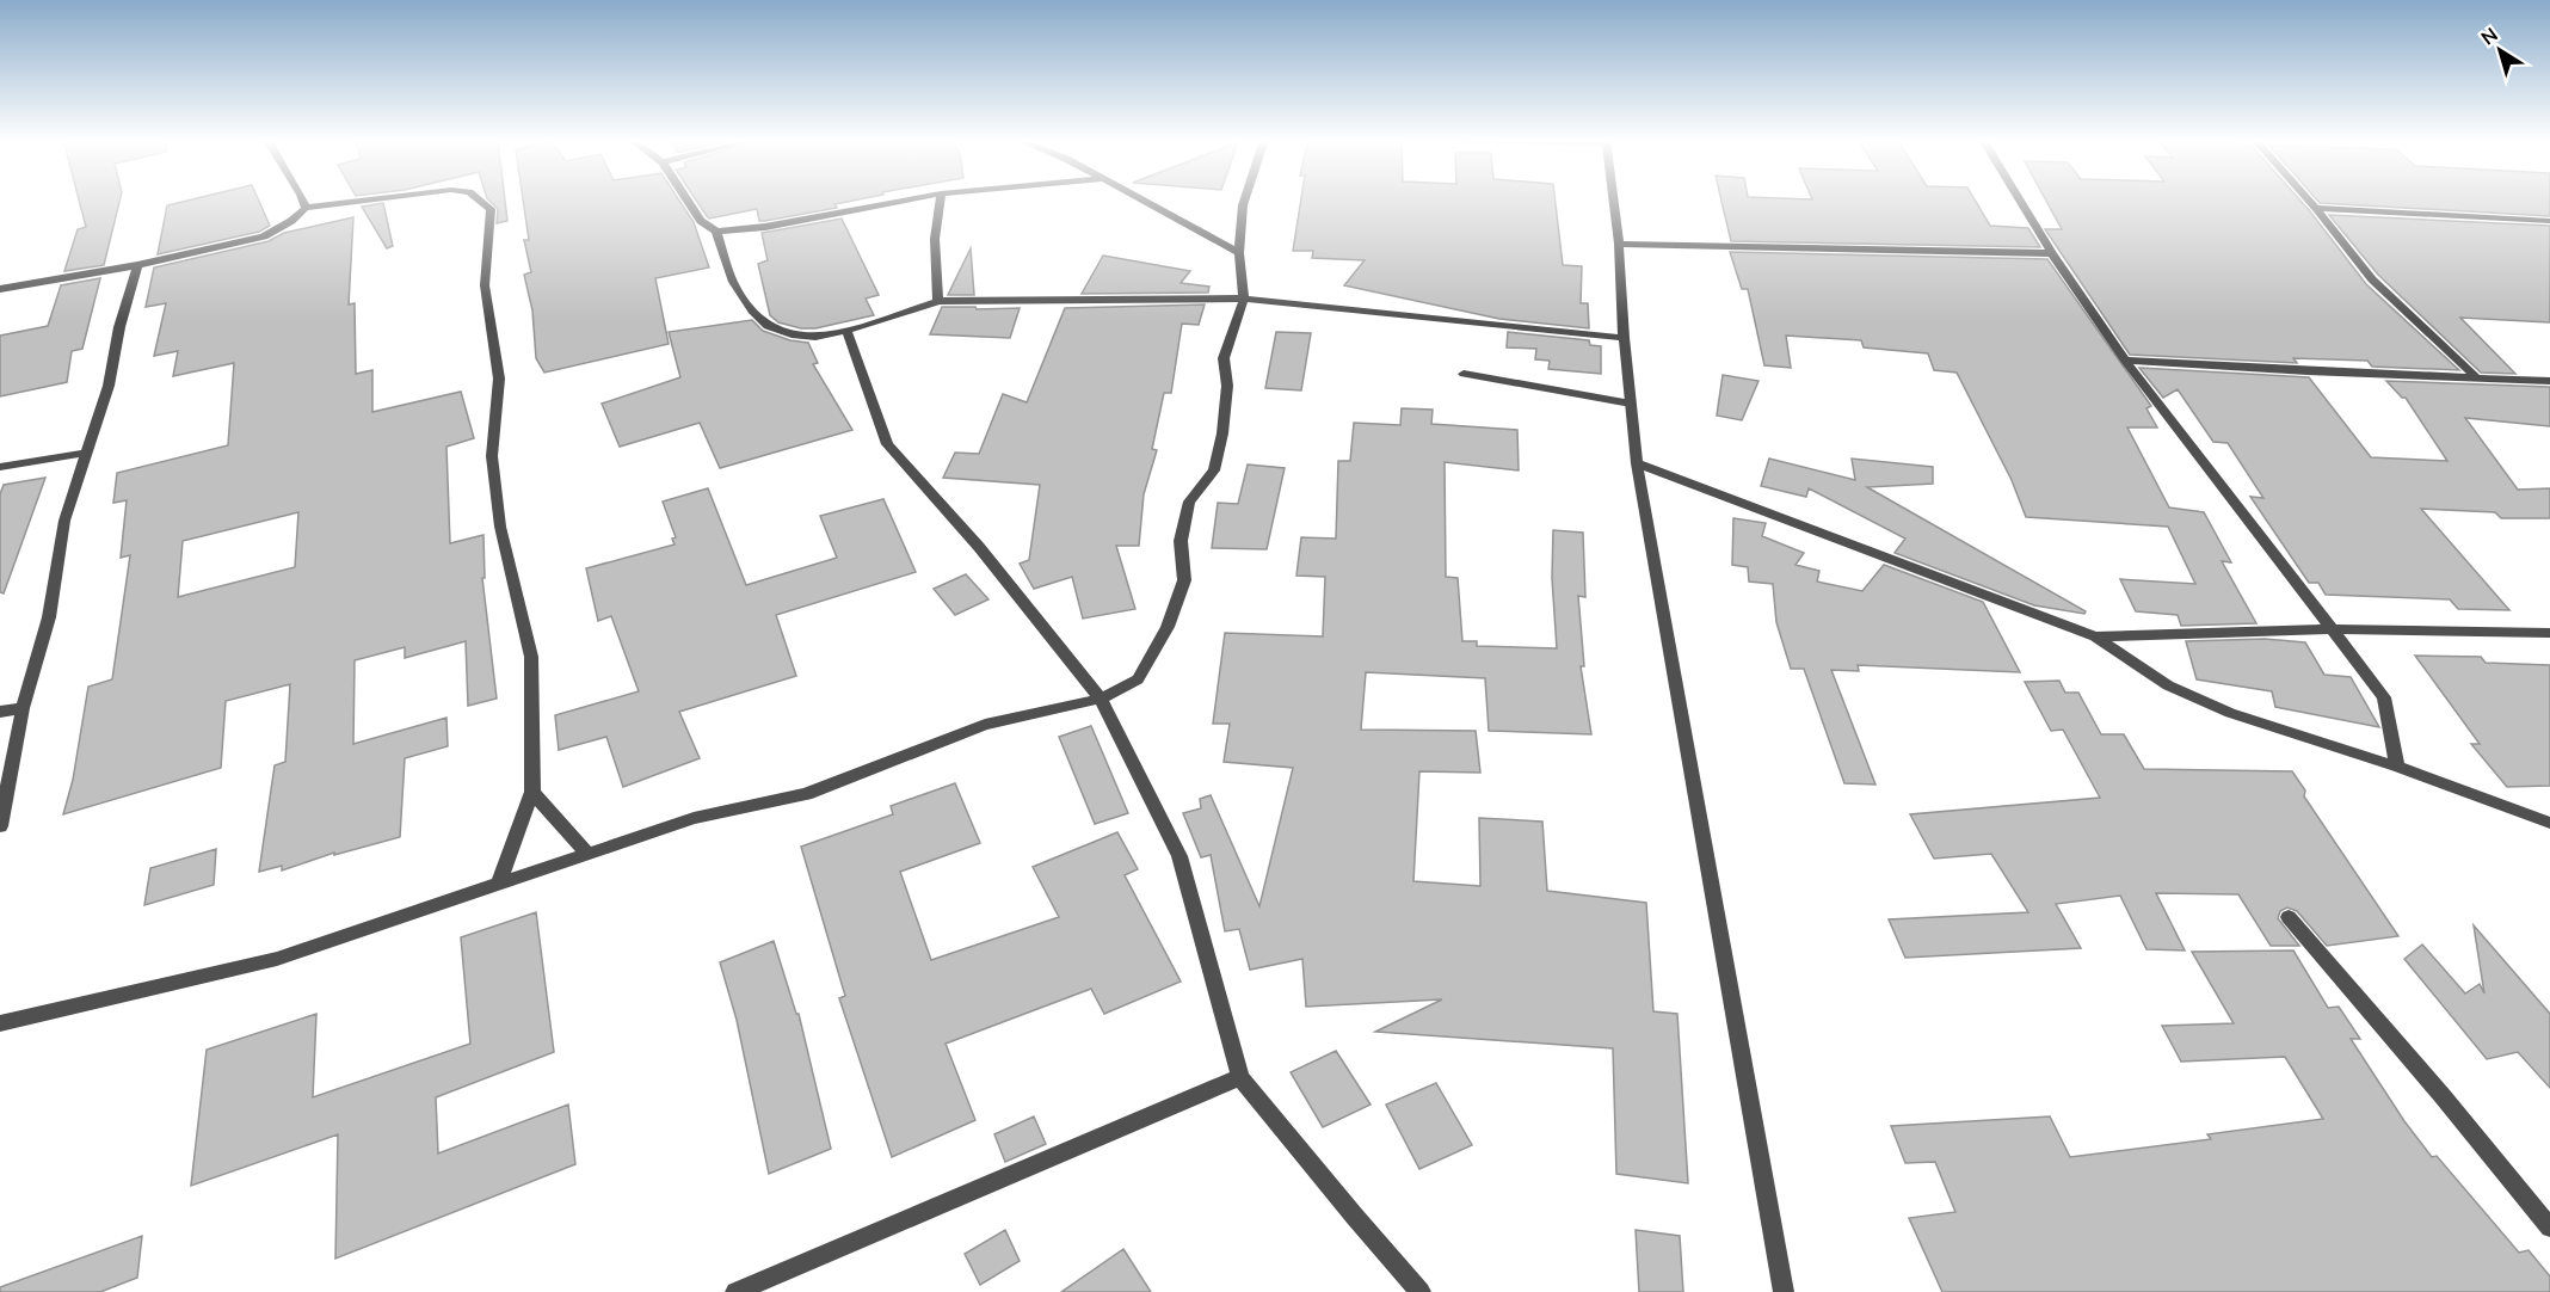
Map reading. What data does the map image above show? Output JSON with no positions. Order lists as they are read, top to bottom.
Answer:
{
  "north": "top left"
}
